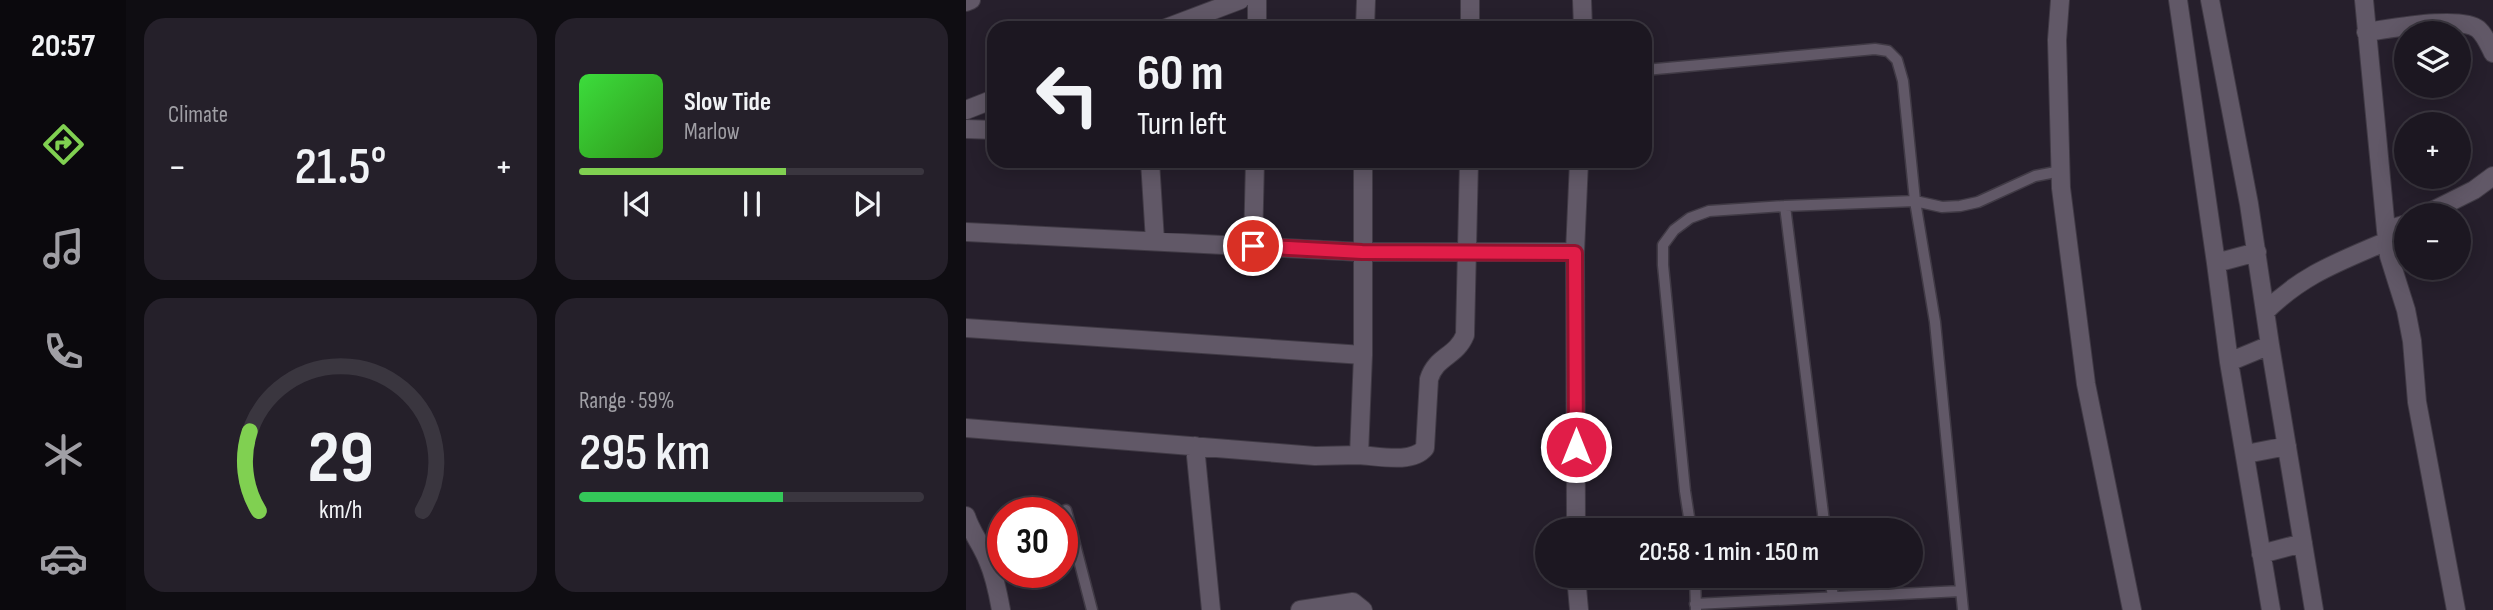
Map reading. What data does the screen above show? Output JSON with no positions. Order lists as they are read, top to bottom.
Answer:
{
  "page": {
    "tabs": "20:57",
    "tile": [
      "Climate",
      ["Range · 59%", "295 km"]
    ],
    "map_buttons": ["+", "−"],
    "turn": ["60 m", "Turn left"],
    "song": ["Slow Tide", "Marlow"],
    "heat": ["−", "21.5°", "+"],
    "limit": "30",
    "trip": "20:58 · 1 min · 150 m",
    "gauge": ["29", "km/h"]
  }
}
